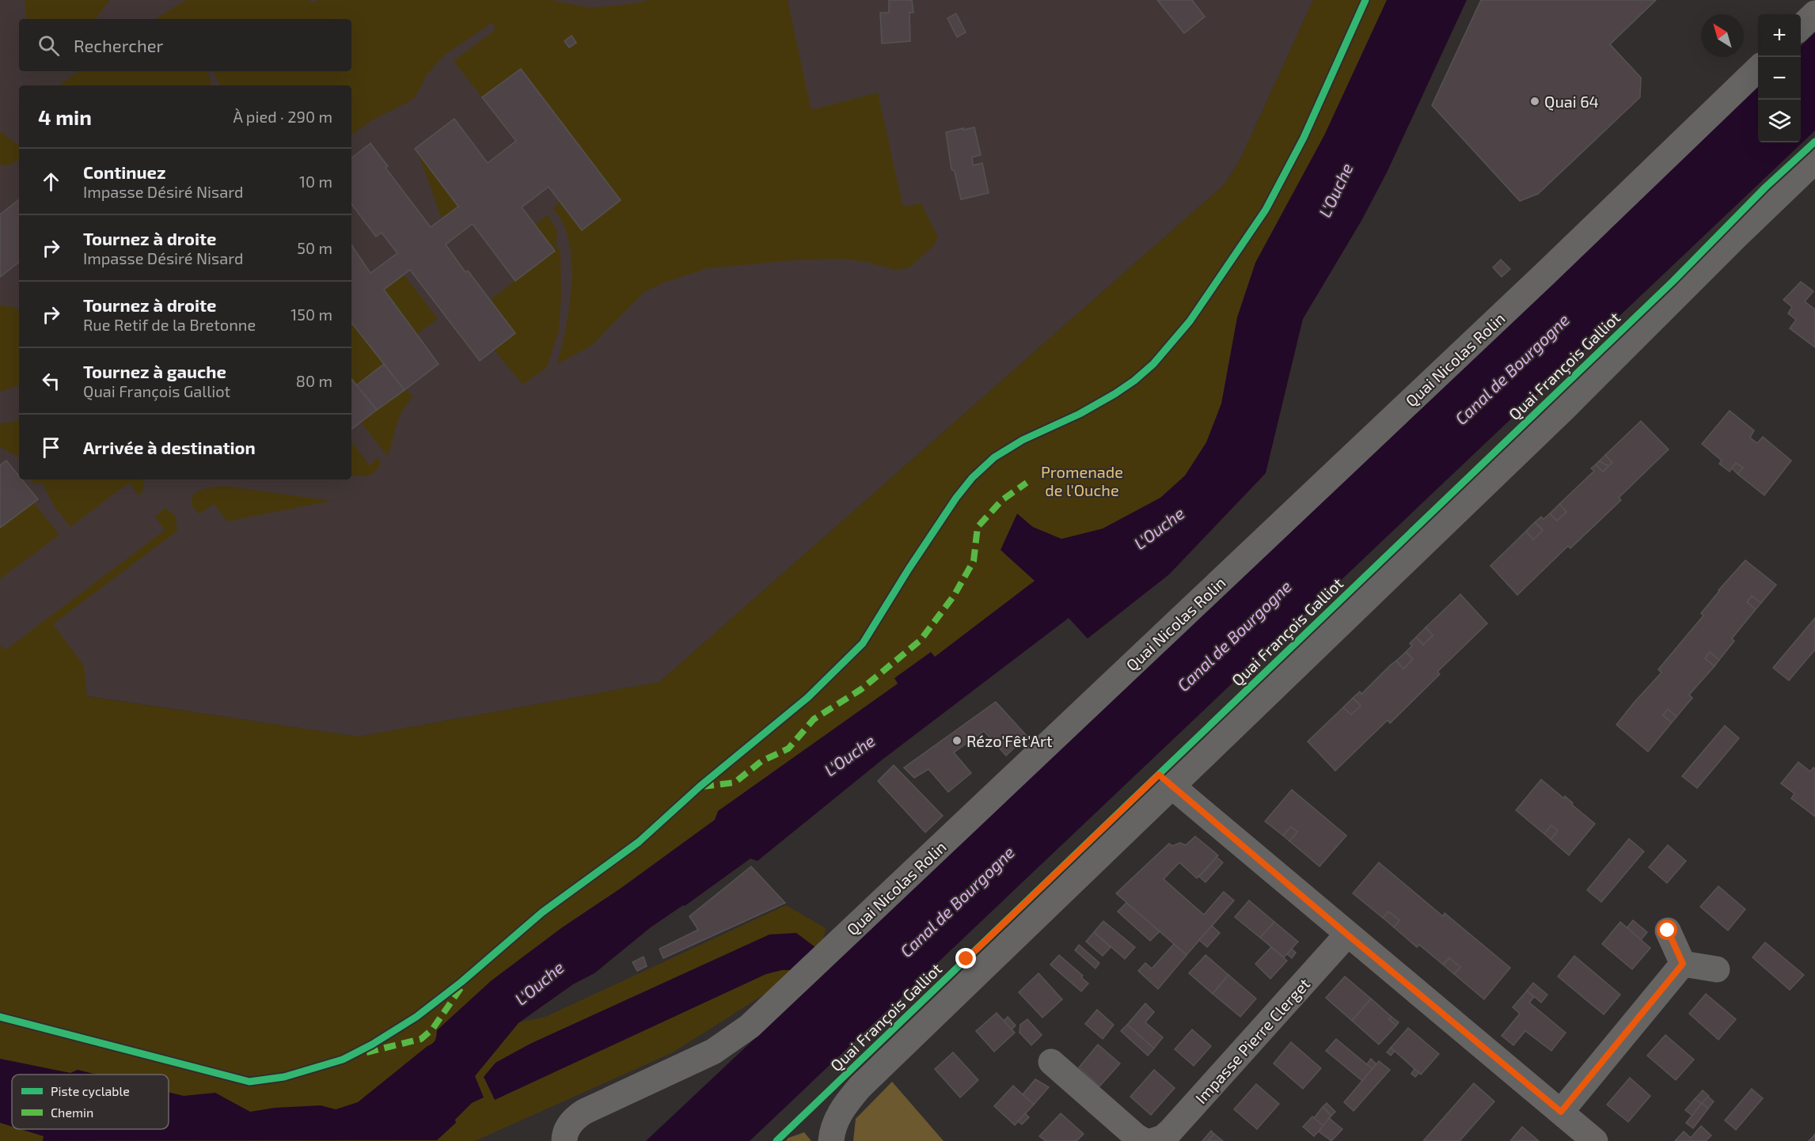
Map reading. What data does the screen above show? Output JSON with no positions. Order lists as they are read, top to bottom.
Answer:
{
  "streets": {
    "street": ["Quai Nicolas Rolin", "Quai François Galliot", "Impasse Pierre Clerget"]
  },
  "water": ["L'Ouche", "Canal de Bourgogne"],
  "parks": ["Promenade de l'Ouche"],
  "places": ["Quai 64", "Rézo'Fêt'Art"],
  "legend": ["Piste cyclable", "Chemin"],
  "north": "top left",
  "page": {
    "map_buttons": ["+", "−"],
    "search": "Rechercher",
    "heading": ["4 min", "À pied · 290 m"],
    "list": [
      ["Continuez", "Impasse Désiré Nisard", "10 m"],
      ["Tournez à droite", "Impasse Désiré Nisard", "50 m"],
      ["Tournez à droite", "Rue Retif de la Bretonne", "150 m"],
      ["Tournez à gauche", "Quai François Galliot", "80 m"],
      "Arrivée à destination"
    ]
  }
}
